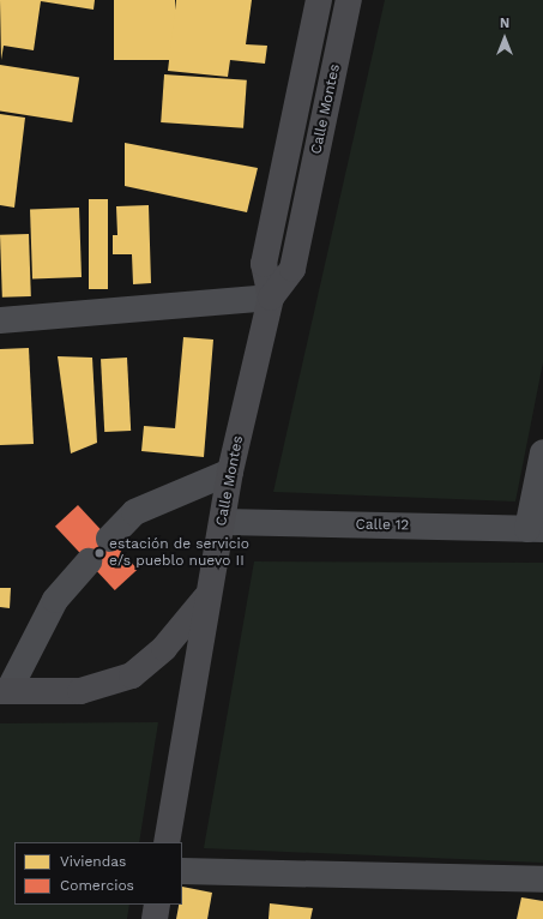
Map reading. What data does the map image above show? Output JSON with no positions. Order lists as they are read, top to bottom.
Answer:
{
  "streets": {
    "street": ["Calle Montes", "Calle 12"]
  },
  "crossings": [
    ["Calle Montes", "Calle 12"]
  ],
  "places": ["estación de servicio e/s pueblo nuevo II"],
  "legend": ["Viviendas", "Comercios"],
  "north": "top"
}
